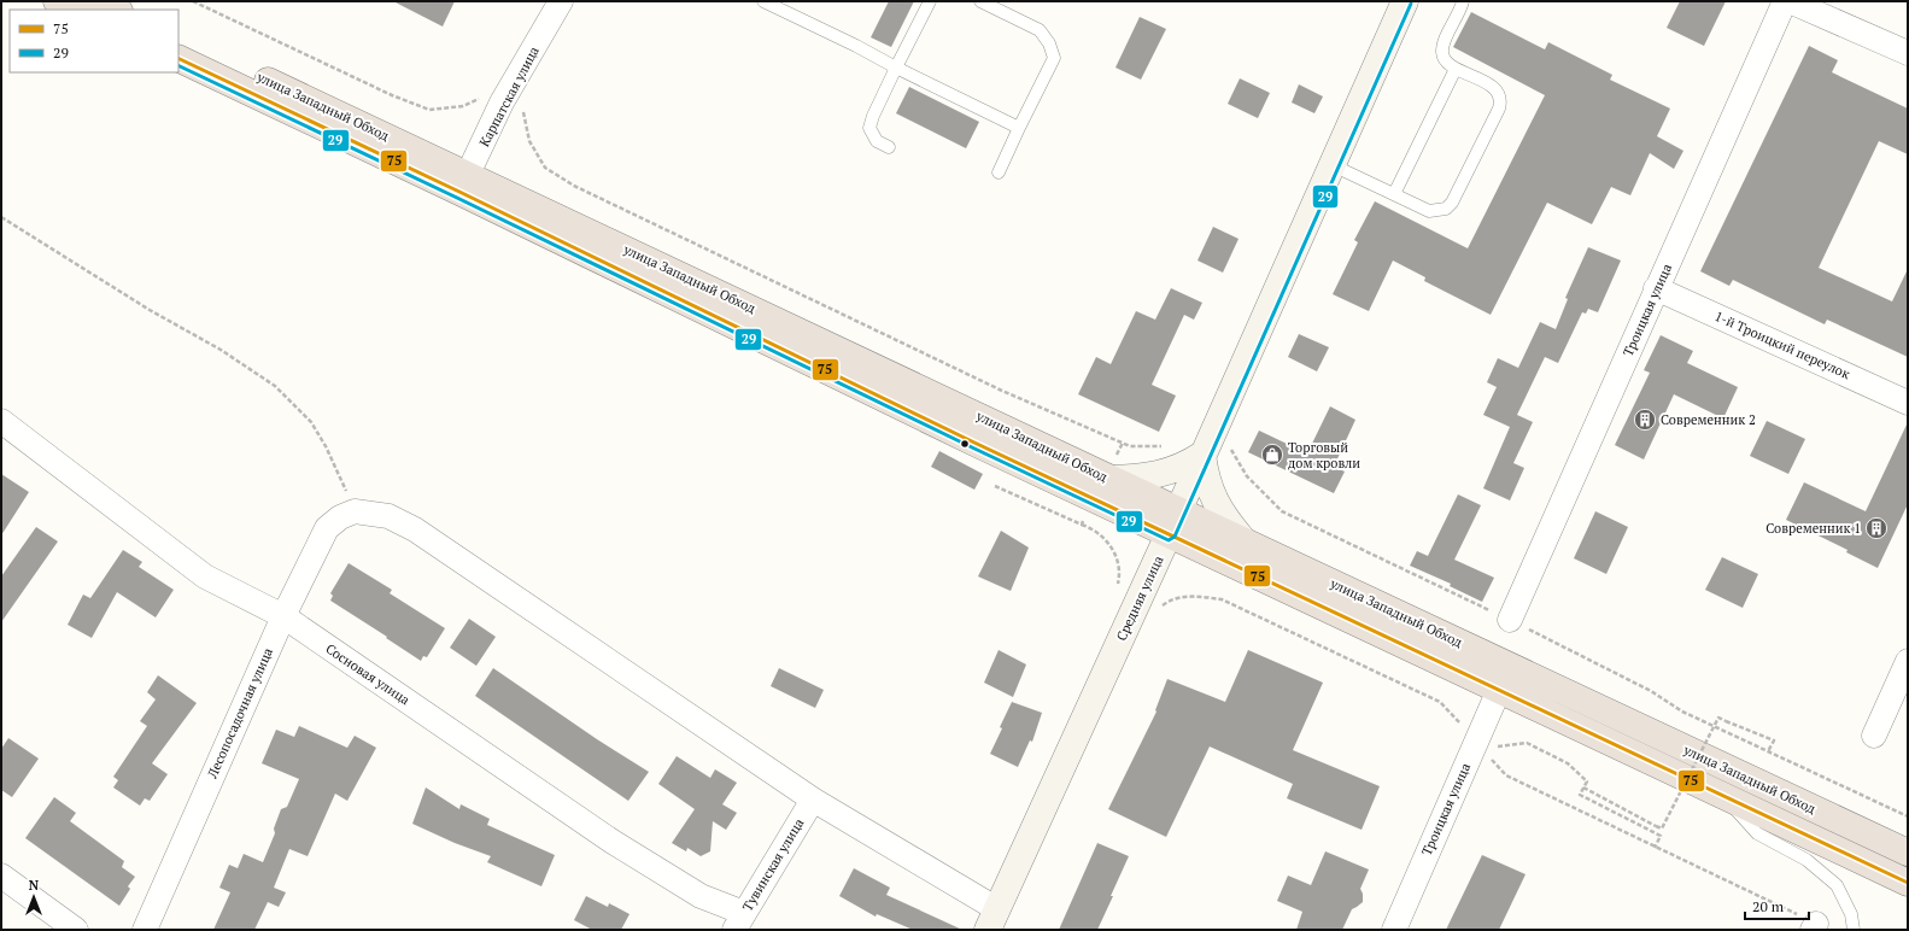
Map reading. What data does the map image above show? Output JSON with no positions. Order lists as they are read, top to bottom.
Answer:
{
  "streets": {
    "highway": ["улица Западный Обход"],
    "street": [
      "Карпатская улица",
      "Троицкая улица",
      "1-й Троицкий переулок",
      "Средняя улица",
      "Сосновая улица",
      "Лесопосадочная улица",
      "Тувинская улица"
    ]
  },
  "crossings": [
    ["Карпатская улица", "улица Западный Обход"],
    ["улица Западный Обход", "Троицкая улица"],
    ["улица Западный Обход", "Средняя улица"],
    ["Троицкая улица", "1-й Троицкий переулок"],
    ["Сосновая улица", "Лесопосадочная улица"],
    ["Сосновая улица", "Тувинская улица"]
  ],
  "places": {
    "building": ["Современник 2", "Современник 1"],
    "shop": ["Торговый дом кровли"]
  },
  "lines": ["transit line 29", "transit line 75"],
  "legend": ["75", "29"],
  "scale_bar": "20 m",
  "north": "top"
}
